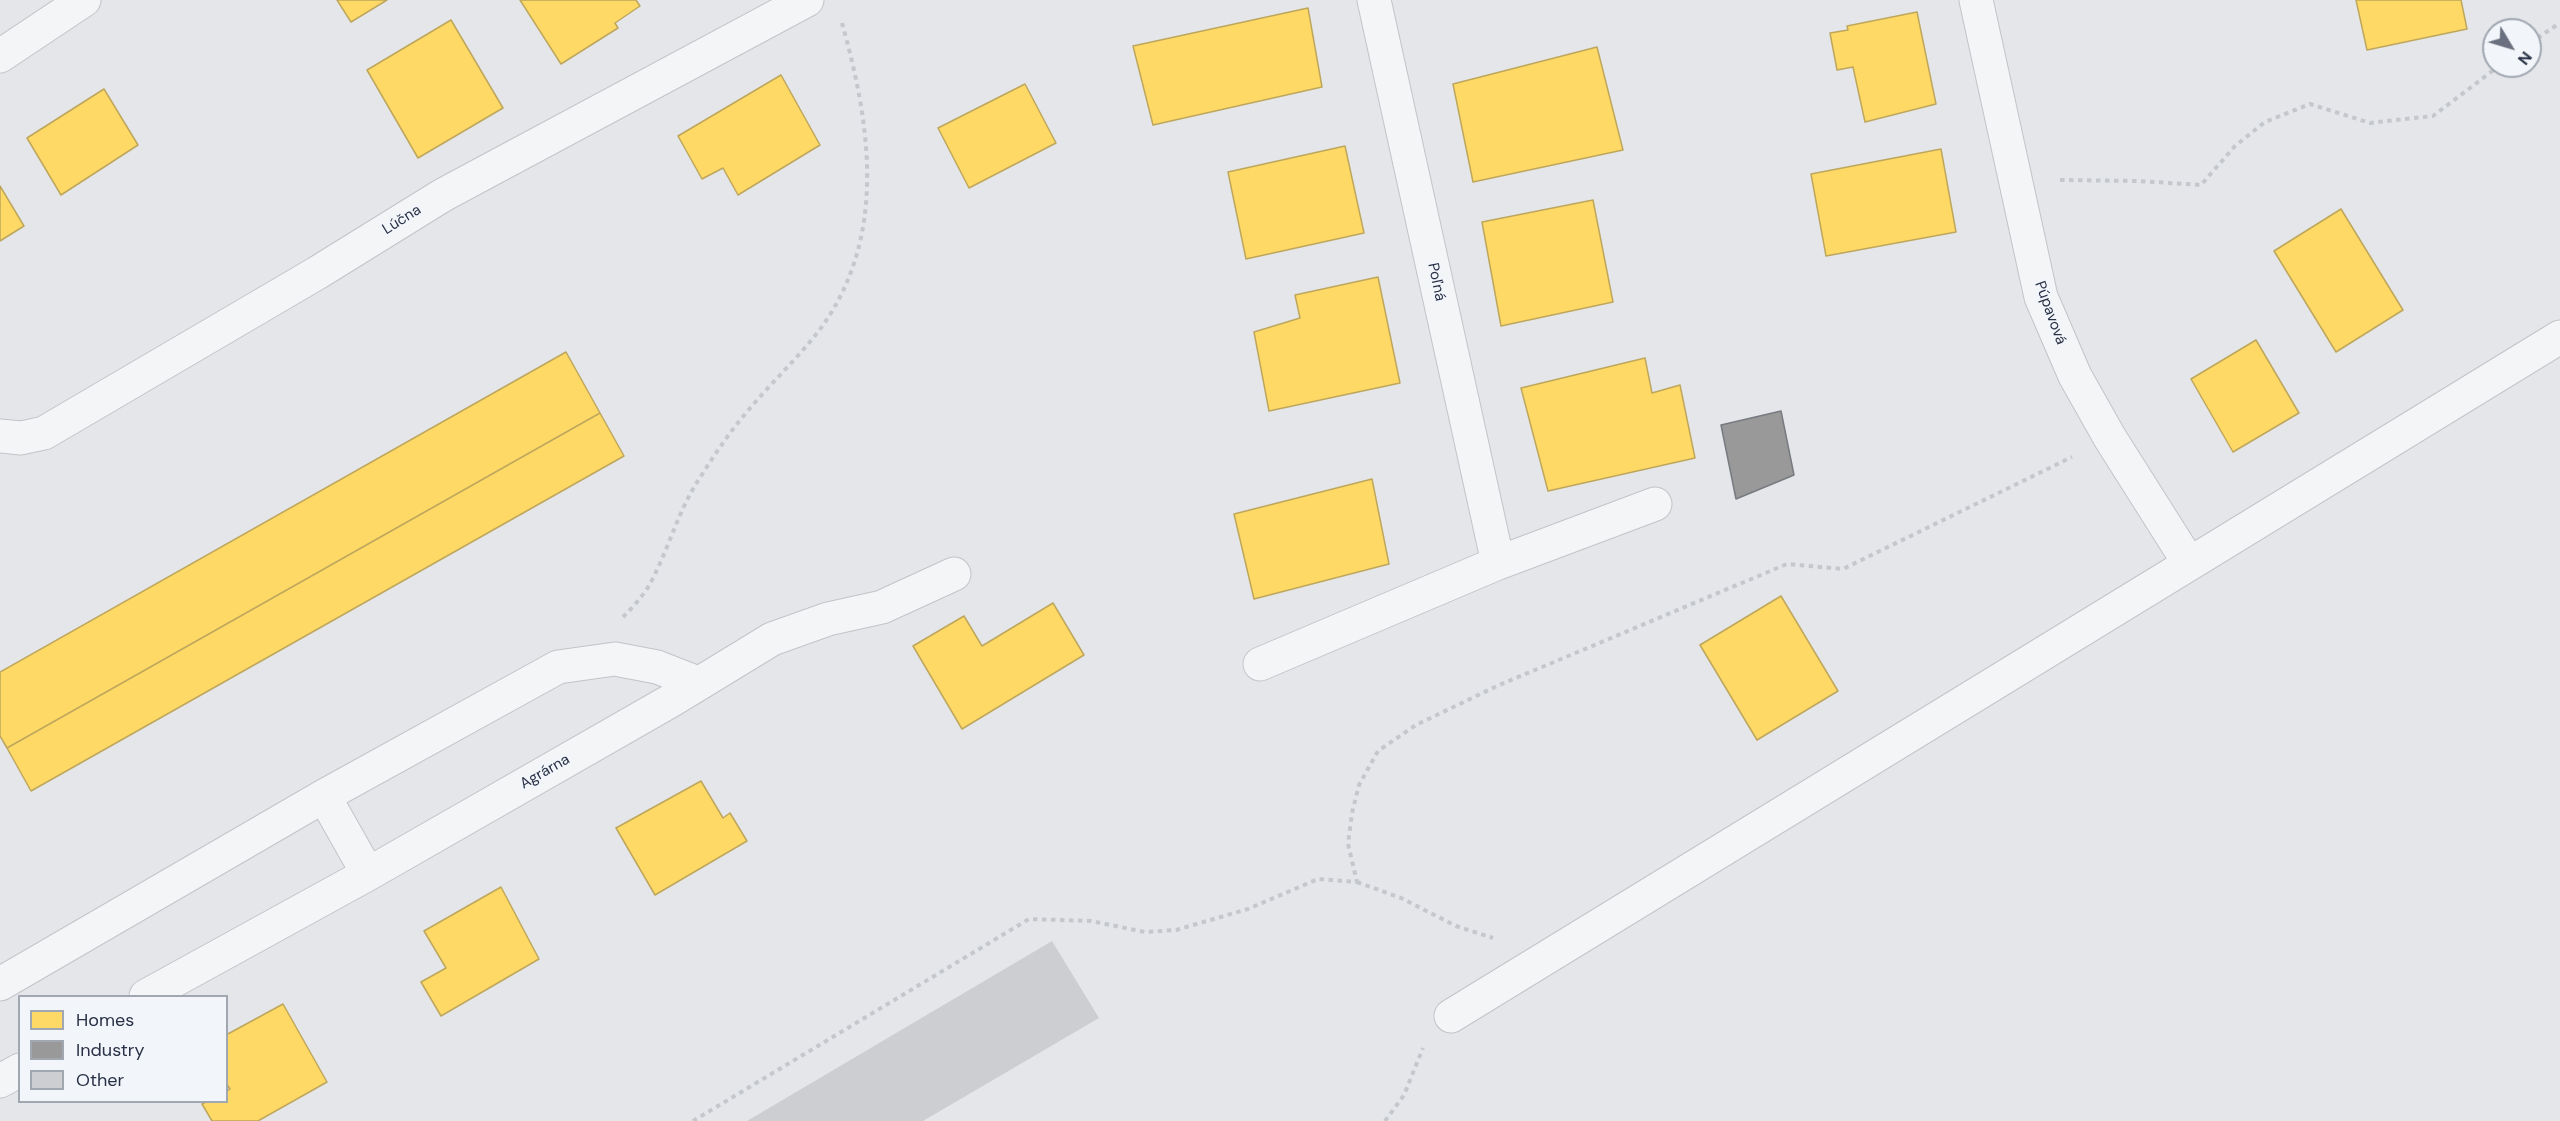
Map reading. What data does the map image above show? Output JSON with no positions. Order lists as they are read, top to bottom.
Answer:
{
  "streets": {
    "street": [
      "Lúčna",
      "Poľná",
      "Púpavová",
      "Agrárna"
    ]
  },
  "legend": ["Homes", "Industry", "Other"],
  "north": "bottom right"
}
